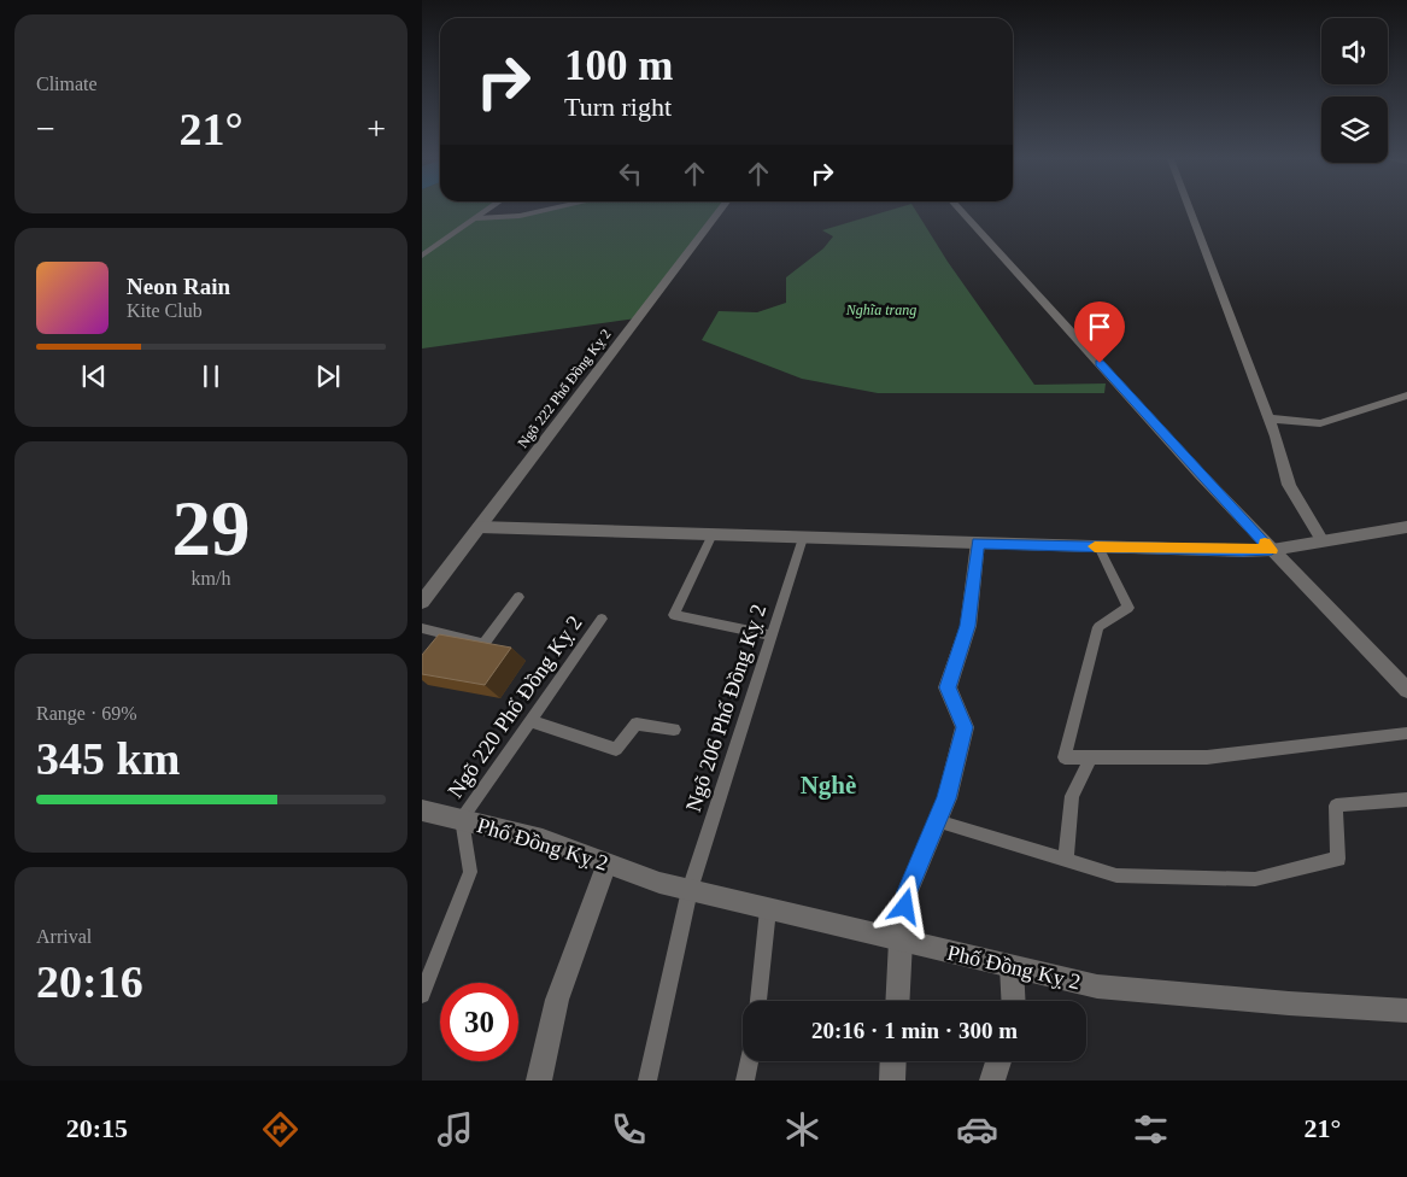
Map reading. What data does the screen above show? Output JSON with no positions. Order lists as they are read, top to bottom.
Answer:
{
  "streets": {
    "street": ["Ngõ 222 Phố Đồng Kỵ 2", "Phố Đồng Kỵ 2"],
    "lane": ["Ngõ 220 Phố Đồng Kỵ 2", "Ngõ 206 Phố Đồng Kỵ 2"]
  },
  "crossings": [
    ["Ngõ 220 Phố Đồng Kỵ 2", "Phố Đồng Kỵ 2"],
    ["Ngõ 206 Phố Đồng Kỵ 2", "Phố Đồng Kỵ 2"]
  ],
  "districts": ["Nghè"],
  "parks": ["Nghĩa trang"],
  "page": {
    "tile": [
      "Climate",
      ["29", "km/h"],
      ["Range · 69%", "345 km"],
      ["Arrival", "20:16"]
    ],
    "turn": ["100 m", "Turn right"],
    "heat": ["−", "21°", "+"],
    "song": ["Neon Rain", "Kite Club"],
    "limit": "30",
    "trip": "20:16 · 1 min · 300 m",
    "tabs": ["20:15", "21°"]
  }
}
